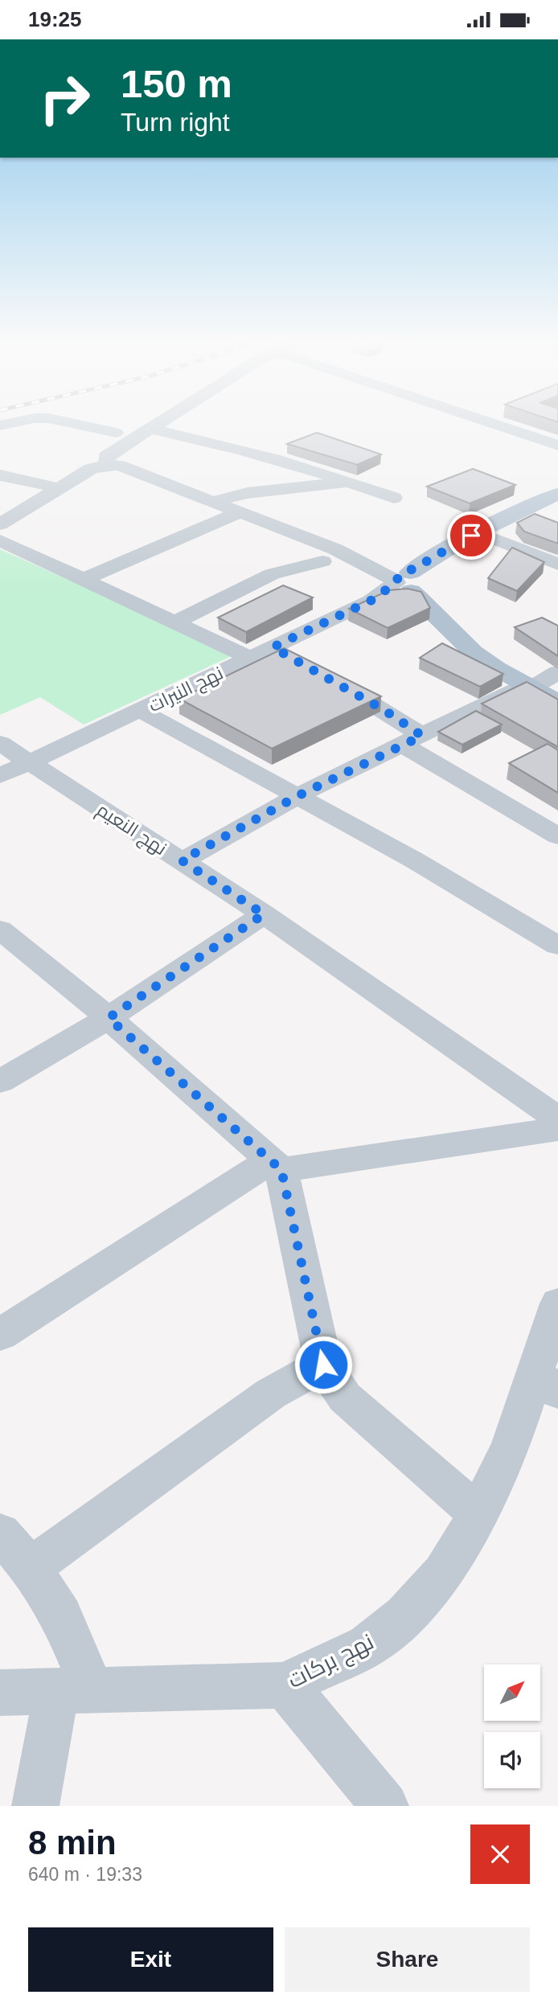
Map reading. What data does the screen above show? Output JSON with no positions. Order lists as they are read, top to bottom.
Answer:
{
  "streets": {
    "street": ["نهج النيرات", "نهج النعيم", "نهج بركات"]
  },
  "crossings": [
    ["نهج النيرات", "نهج النعيم"]
  ],
  "north": "top right",
  "page": {
    "status": "19:25",
    "turn": ["150 m", "Turn right"],
    "heading": ["8 min", "640 m · 19:33"],
    "buttons": ["Exit", "Share"]
  }
}
